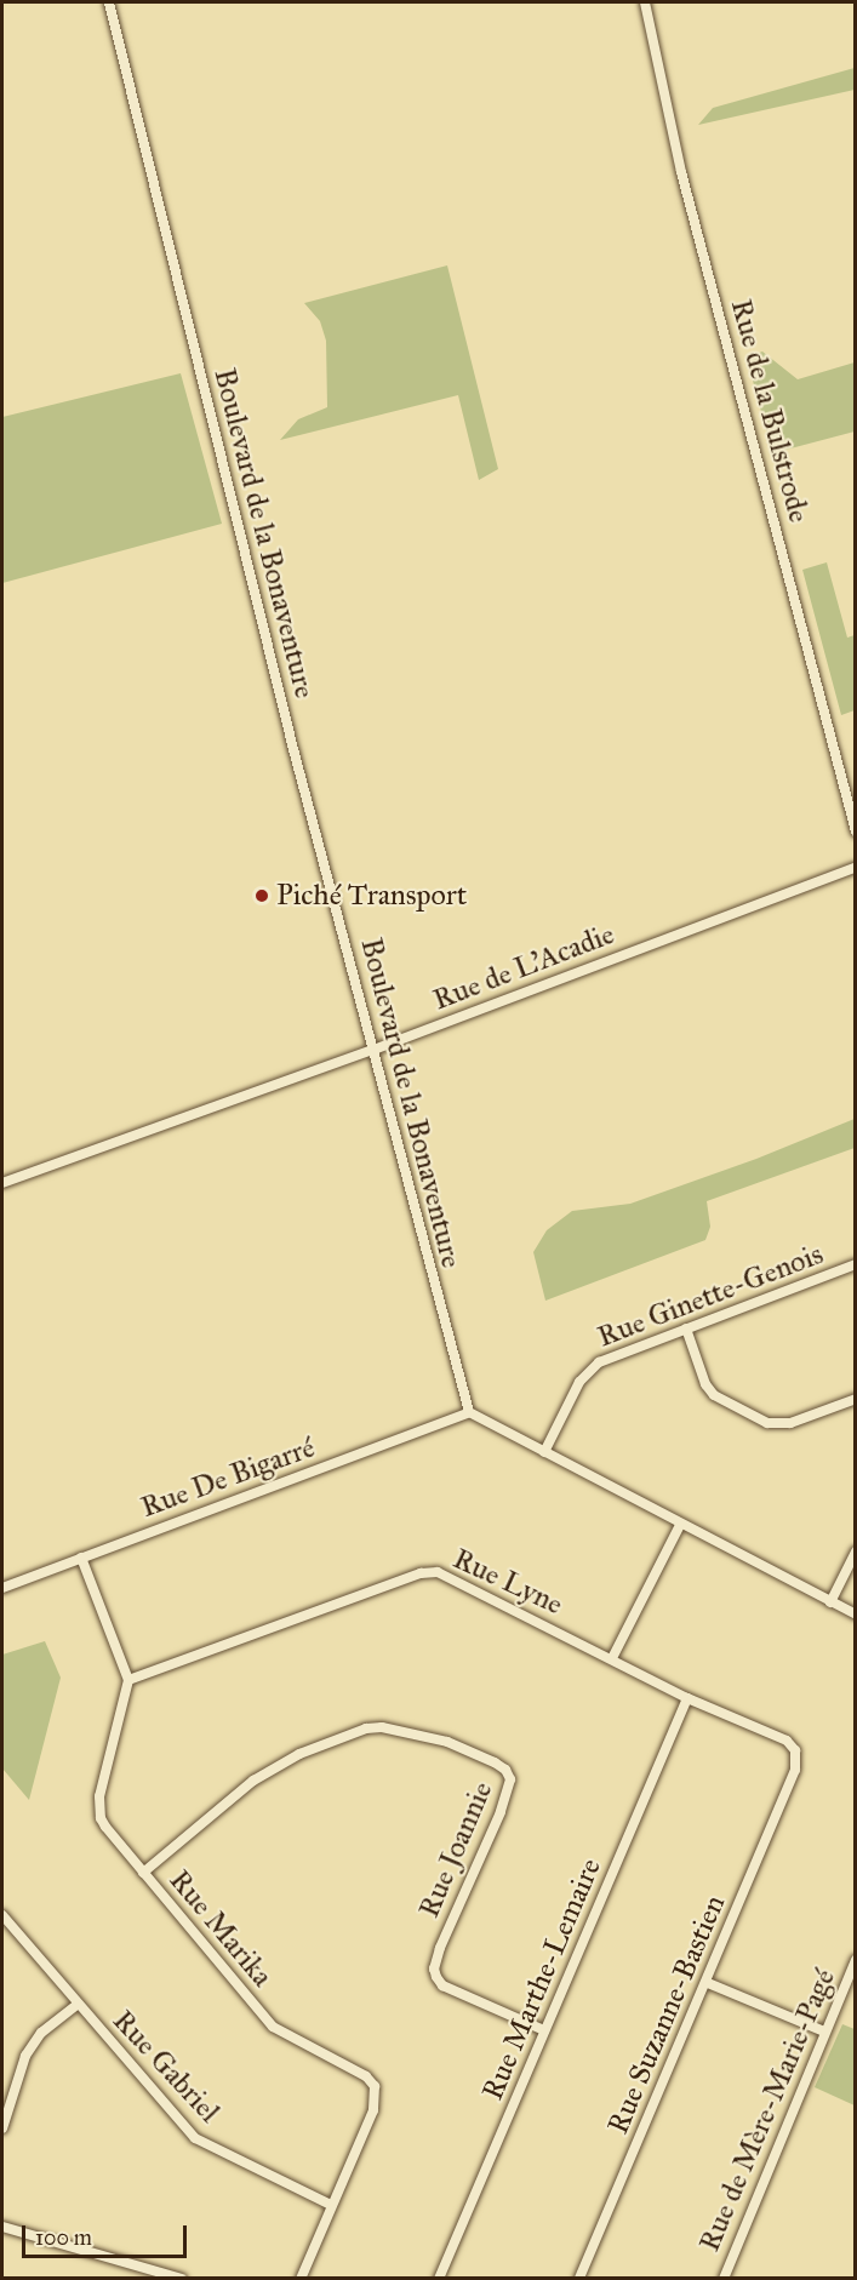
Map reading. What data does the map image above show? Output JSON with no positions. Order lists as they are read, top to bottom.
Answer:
{
  "streets": {
    "street": [
      "Rue de la Bulstrode",
      "Boulevard de la Bonaventure",
      "Rue de L'Acadie",
      "Rue Ginette-Genois",
      "Rue De Bigarré",
      "Rue Lyne",
      "Rue Joannie",
      "Rue Marika",
      "Rue Marthe-Lemaire",
      "Rue Suzanne-Bastien",
      "Rue Gabriel",
      "Rue de Mère-Marie-Pagé"
    ]
  },
  "crossings": [
    ["Boulevard de la Bonaventure", "Rue de L'Acadie"],
    ["Boulevard de la Bonaventure", "Rue De Bigarré"],
    ["Rue Lyne", "Rue Marika"],
    ["Rue Lyne", "Rue Marthe-Lemaire"],
    ["Rue Lyne", "Rue Suzanne-Bastien"],
    ["Rue Joannie", "Rue Marika"],
    ["Rue Joannie", "Rue Marthe-Lemaire"],
    ["Rue Marika", "Rue Gabriel"]
  ],
  "places": ["Piché Transport"],
  "scale_bar": "100 m"
}
